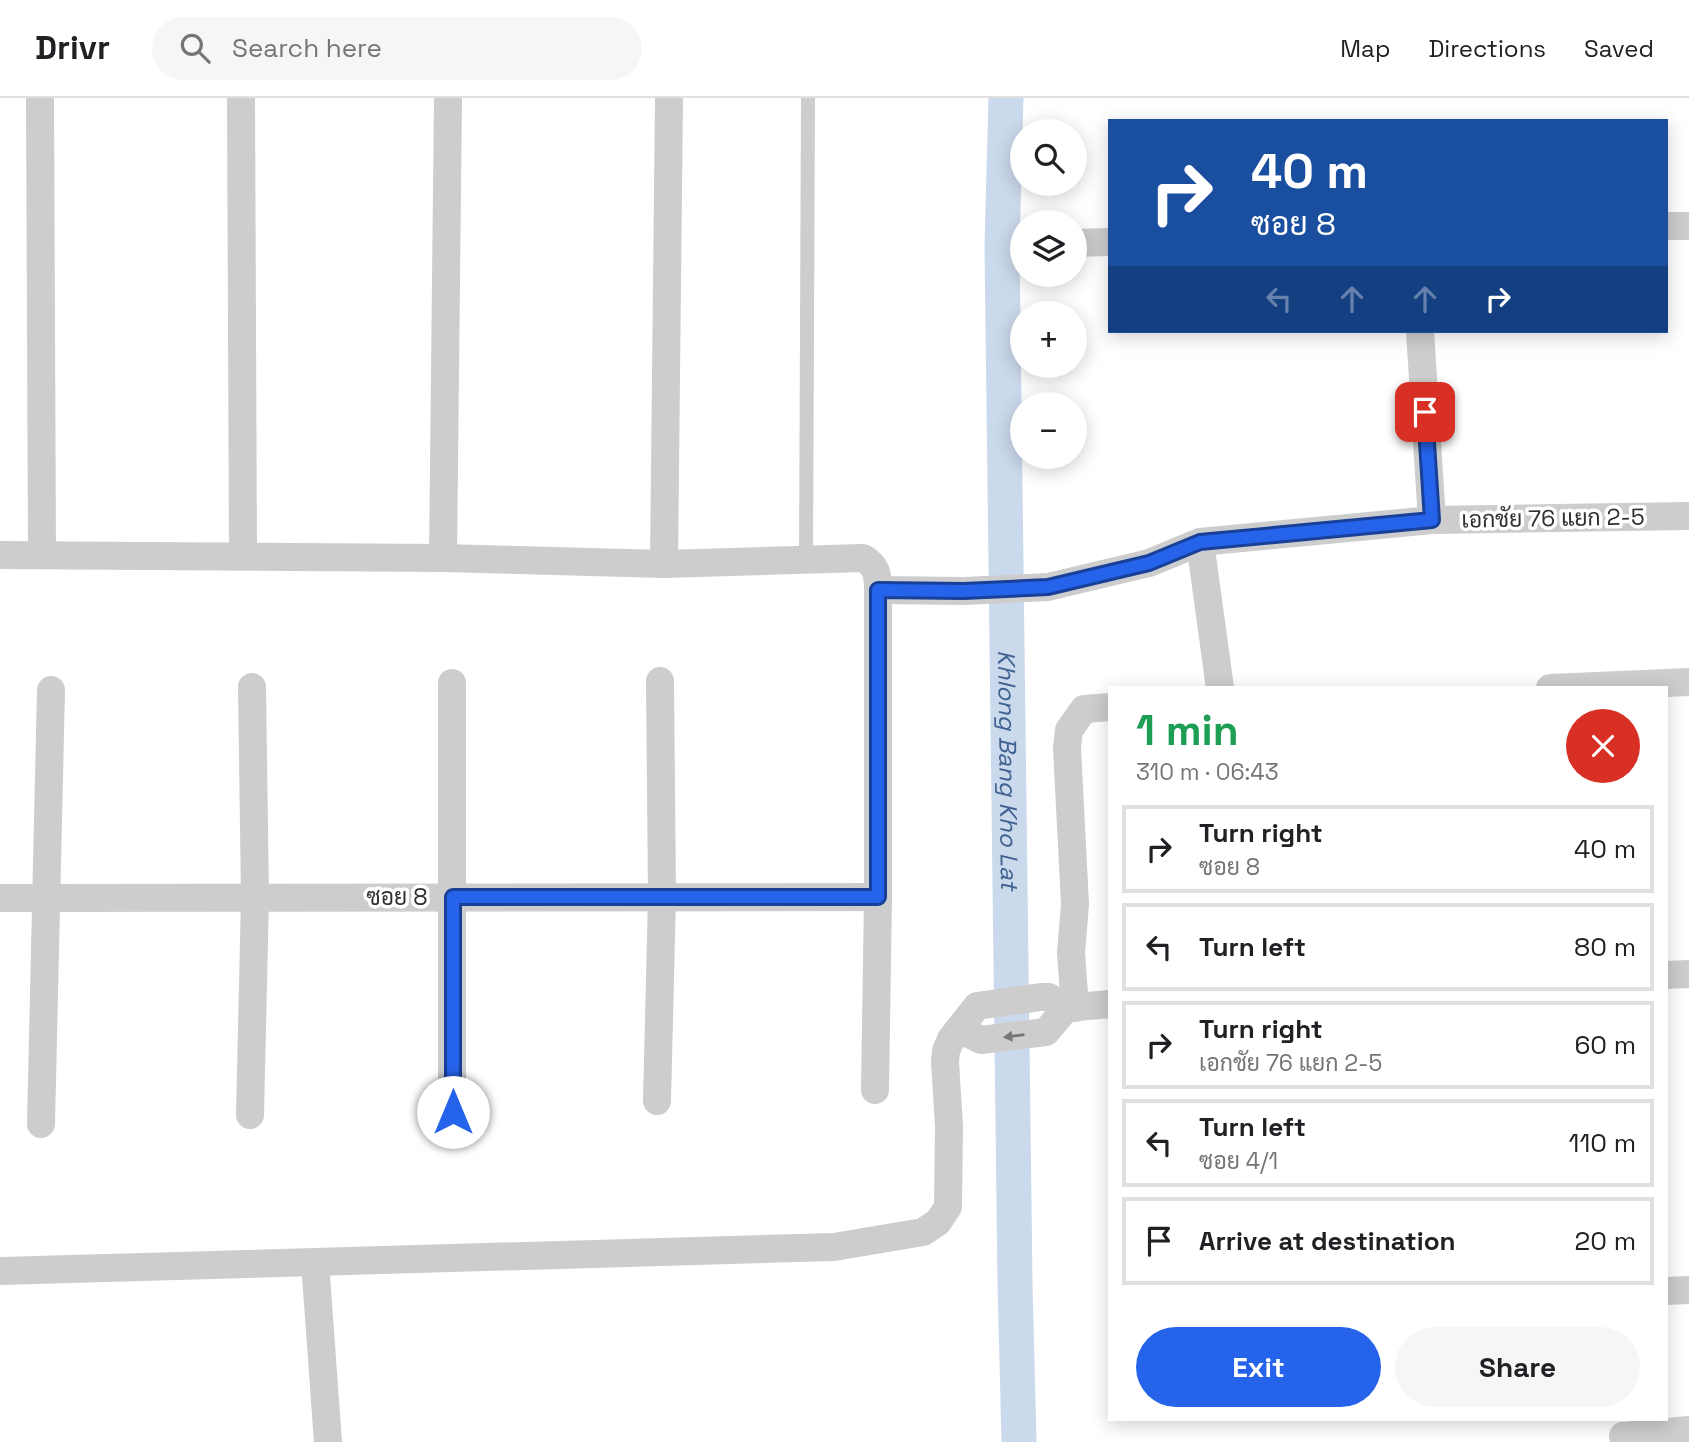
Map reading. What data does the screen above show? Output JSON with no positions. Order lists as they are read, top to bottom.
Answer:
{
  "streets": {
    "street": ["เอกชัย 76 แยก 2-5", "ซอย 8"]
  },
  "water": ["Khlong Bang Kho Lat"],
  "page": {
    "header": "Drivr",
    "search": "Search here",
    "nav": ["Map", "Directions", "Saved"],
    "map_buttons": ["+", "−"],
    "turn": ["40 m", "ซอย 8"],
    "heading": ["1 min", "310 m · 06:43"],
    "list": [
      {
        "name": "Turn right",
        "note": "ซอย 8",
        "value": "40 m"
      },
      {
        "name": "Turn left",
        "value": "80 m"
      },
      {
        "name": "Turn right",
        "note": "เอกชัย 76 แยก 2-5",
        "value": "60 m"
      },
      {
        "name": "Turn left",
        "note": "ซอย 4/1",
        "value": "110 m"
      },
      {
        "name": "Arrive at destination",
        "value": "20 m"
      }
    ],
    "buttons": ["Exit", "Share"]
  }
}
